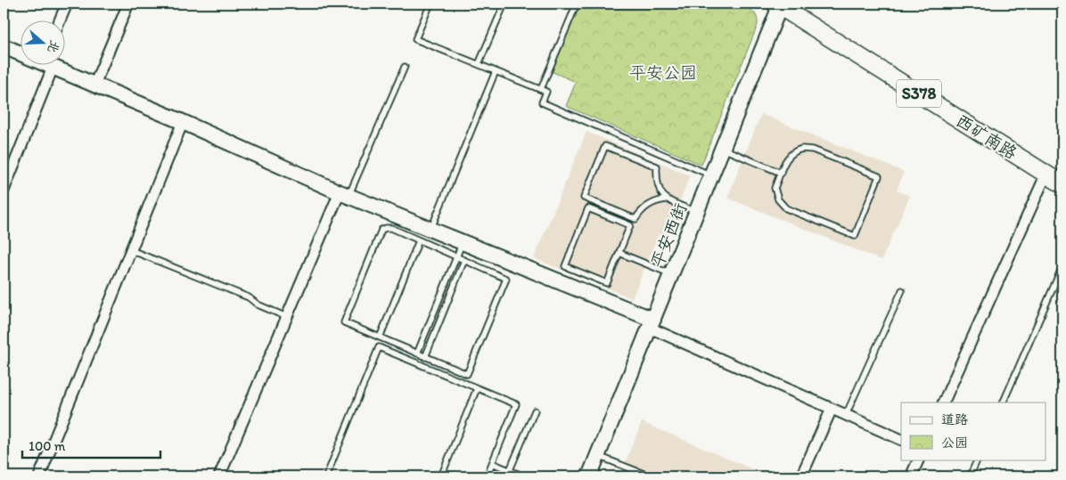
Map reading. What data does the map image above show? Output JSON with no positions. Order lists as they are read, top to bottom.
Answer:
{
  "streets": {
    "main road": ["S378", "西矿南路"],
    "street": ["平安西街"]
  },
  "crossings": [
    ["西矿南路", "平安西街"]
  ],
  "parks": ["平安公园"],
  "legend": ["道路", "公园"],
  "scale_bar": "100 m",
  "north": "right"
}
